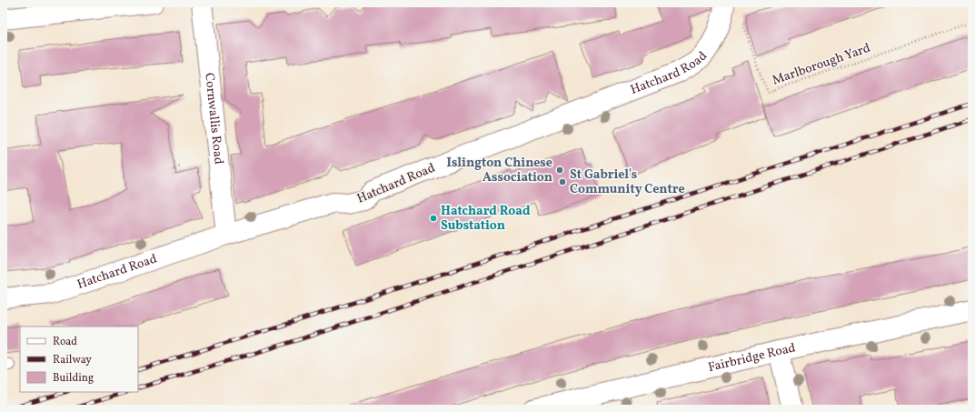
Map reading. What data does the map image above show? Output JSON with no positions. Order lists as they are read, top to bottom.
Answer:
{
  "streets": {
    "street": ["Hatchard Road", "Cornwallis Road", "Fairbridge Road"],
    "path": ["Marlborough Yard"]
  },
  "crossings": [
    ["Marlborough Yard", "Hatchard Road"],
    ["Hatchard Road", "Cornwallis Road"]
  ],
  "places": ["Islington Chinese Association", "St Gabriel's Community Centre", "Hatchard Road Substation"],
  "legend": ["Road", "Railway", "Building"]
}
